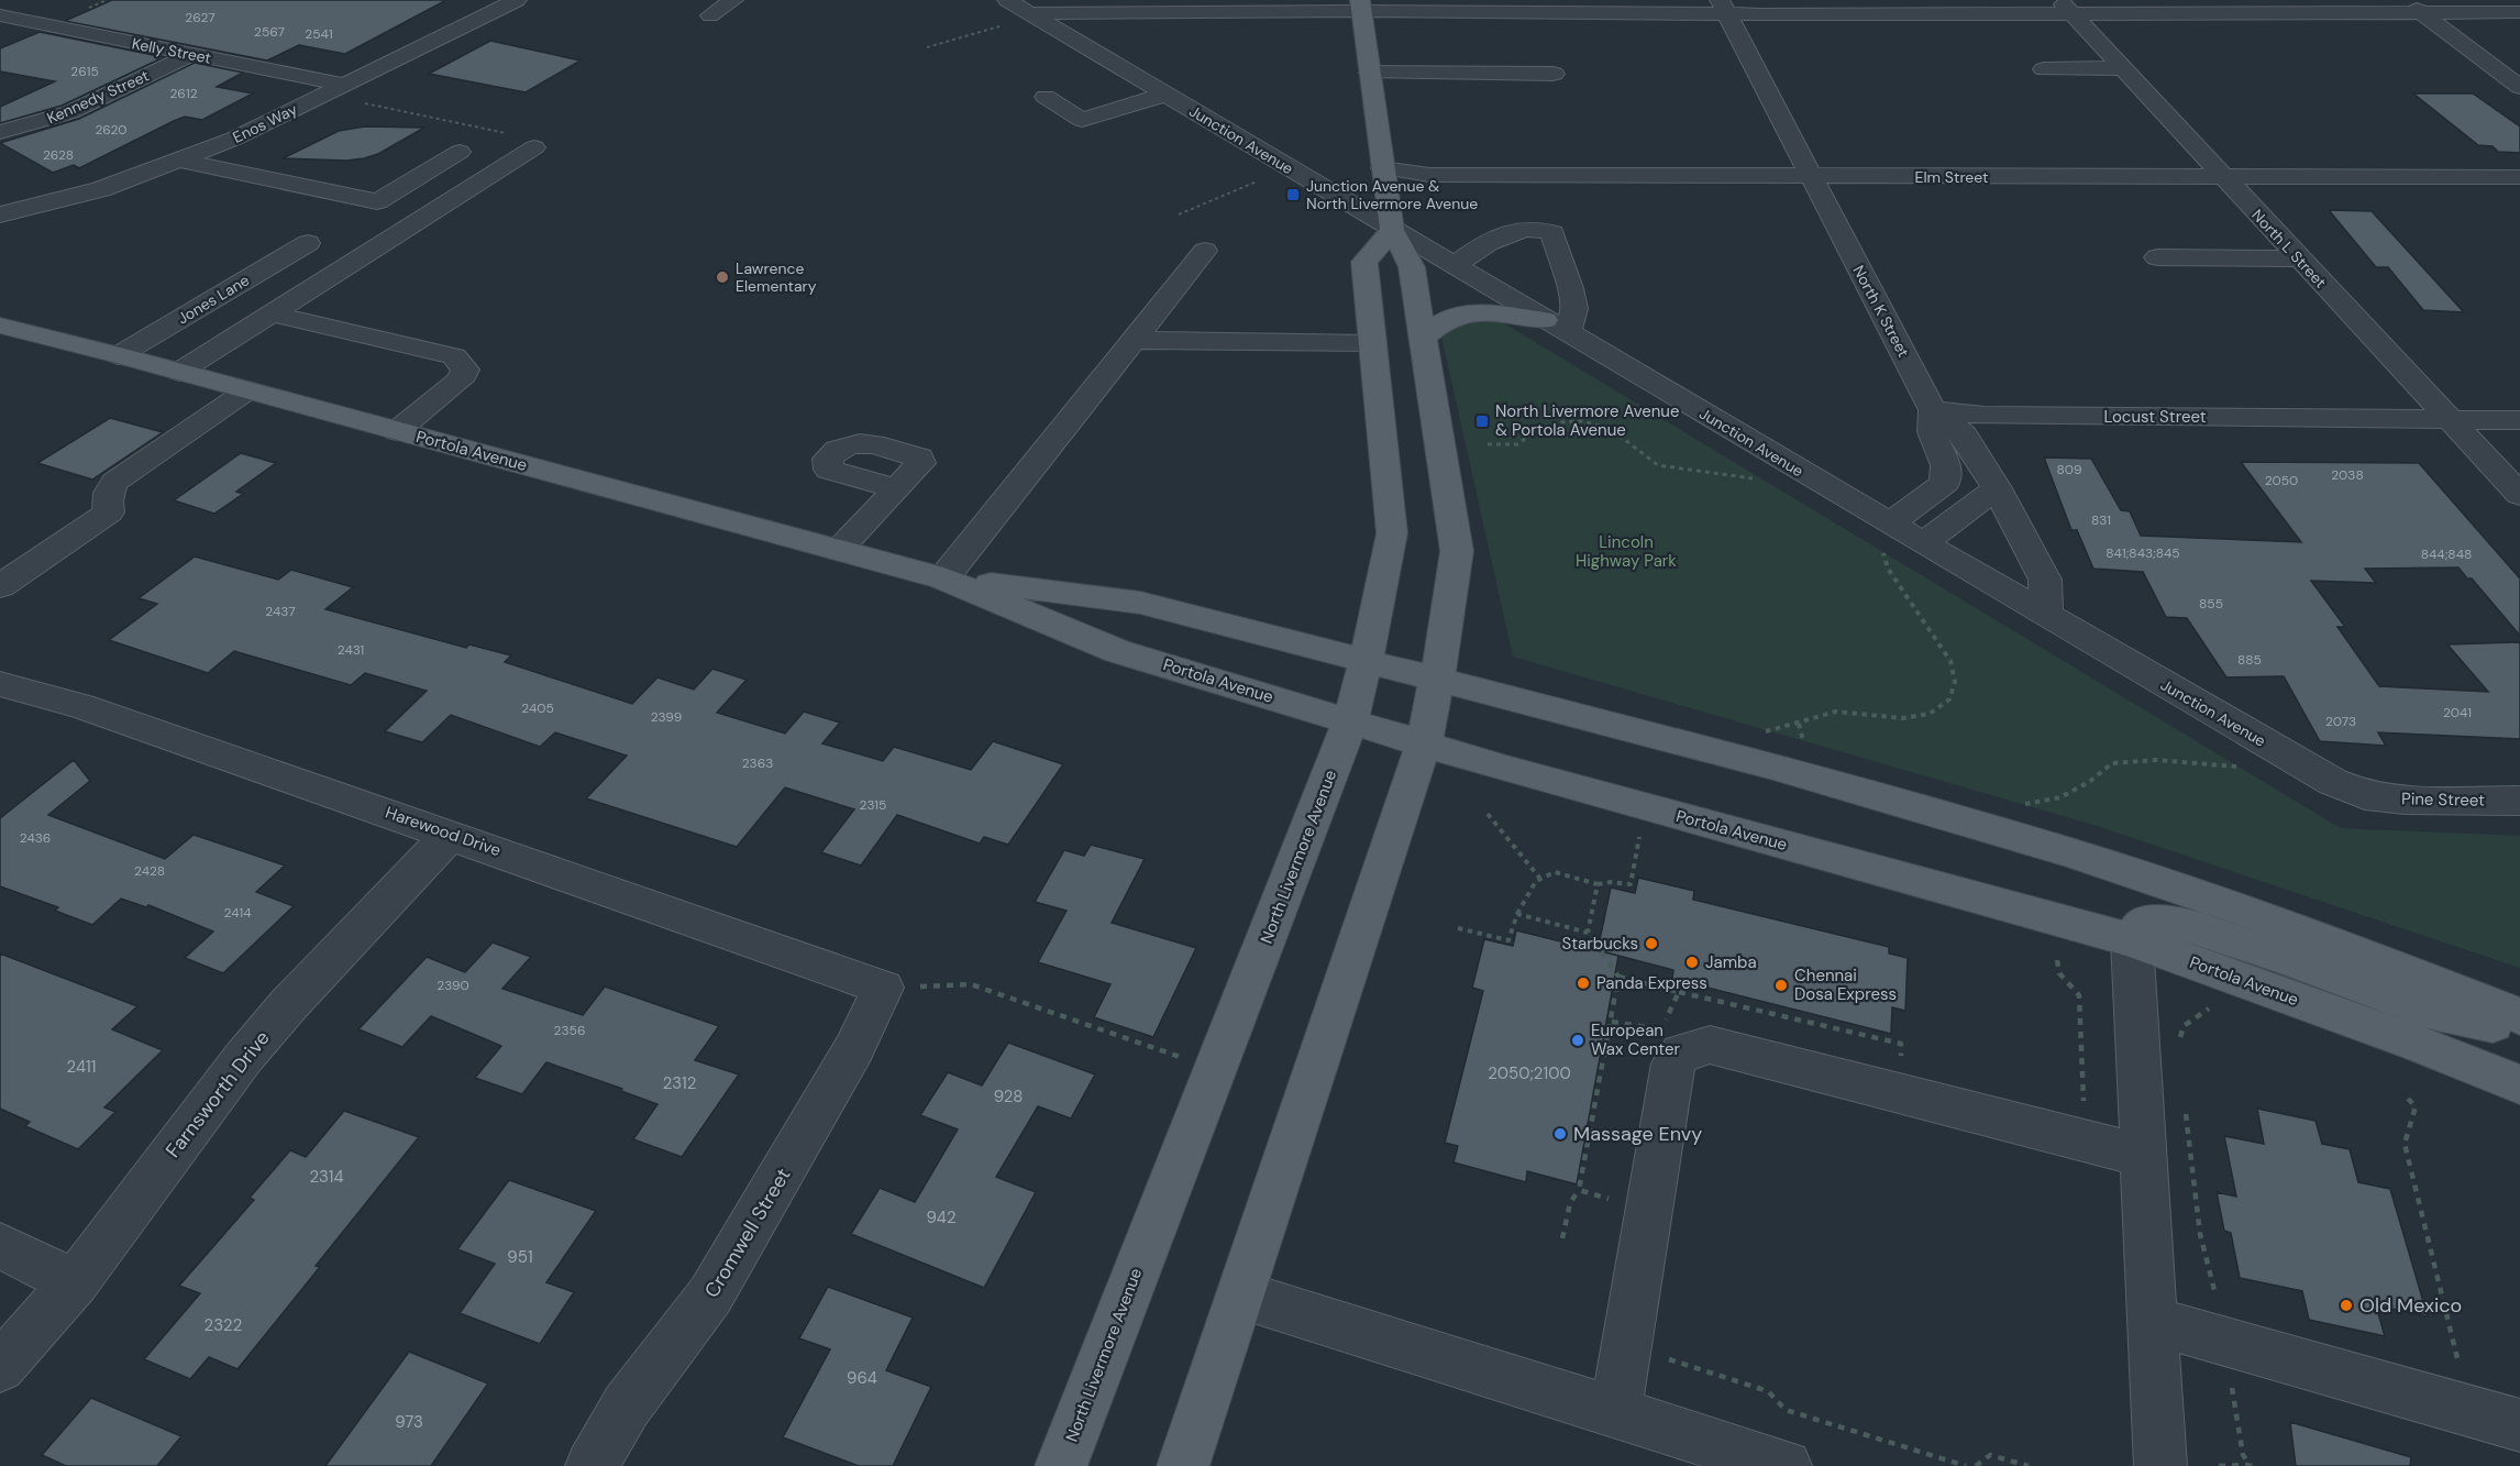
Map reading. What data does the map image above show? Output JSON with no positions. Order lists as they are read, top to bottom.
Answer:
{
  "streets": {
    "main road": ["Portola Avenue", "North Livermore Avenue"],
    "street": [
      "Kelly Street",
      "Kennedy Street",
      "Enos Way",
      "Junction Avenue",
      "Elm Street",
      "North L Street",
      "Jones Lane",
      "North K Street",
      "Locust Street",
      "Pine Street",
      "Harewood Drive",
      "Farnsworth Drive",
      "Cromwell Street"
    ]
  },
  "crossings": [
    ["Kelly Street", "Kennedy Street"],
    ["Kelly Street", "Enos Way"],
    ["Junction Avenue", "North K Street"],
    ["Junction Avenue", "Pine Street"],
    ["Junction Avenue", "North Livermore Avenue"],
    ["Elm Street", "North L Street"],
    ["Elm Street", "North K Street"],
    ["North L Street", "Locust Street"],
    ["Jones Lane", "Portola Avenue"],
    ["North K Street", "Locust Street"],
    ["Portola Avenue", "North Livermore Avenue"],
    ["Harewood Drive", "Farnsworth Drive"],
    ["Harewood Drive", "Cromwell Street"]
  ],
  "parks": ["Lincoln Highway Park"],
  "places": {
    "transit": ["Junction Avenue & North Livermore Avenue", "North Livermore Avenue & Portola Avenue"],
    "other": [
      "Lawrence Elementary",
      "Starbucks",
      "Jamba",
      "Panda Express",
      "Chennai Dosa Express",
      "European Wax Center",
      "Massage Envy",
      "Old Mexico"
    ]
  },
  "house_numbers": [
    "2627",
    "2567",
    "2541",
    "2615",
    "2612",
    "2620",
    "2628",
    "809",
    "2038",
    "2050",
    "831",
    "841;843;845",
    "844;848",
    "855",
    "2437",
    "2431",
    "885",
    "2405",
    "2041",
    "2399",
    "2073",
    "2363",
    "2315",
    "2436",
    "2428",
    "2414",
    "2390",
    "2356",
    "2411",
    "2050;2100",
    "2312",
    "928",
    "2314",
    "942",
    "951",
    "2322",
    "964",
    "973"
  ]
}
